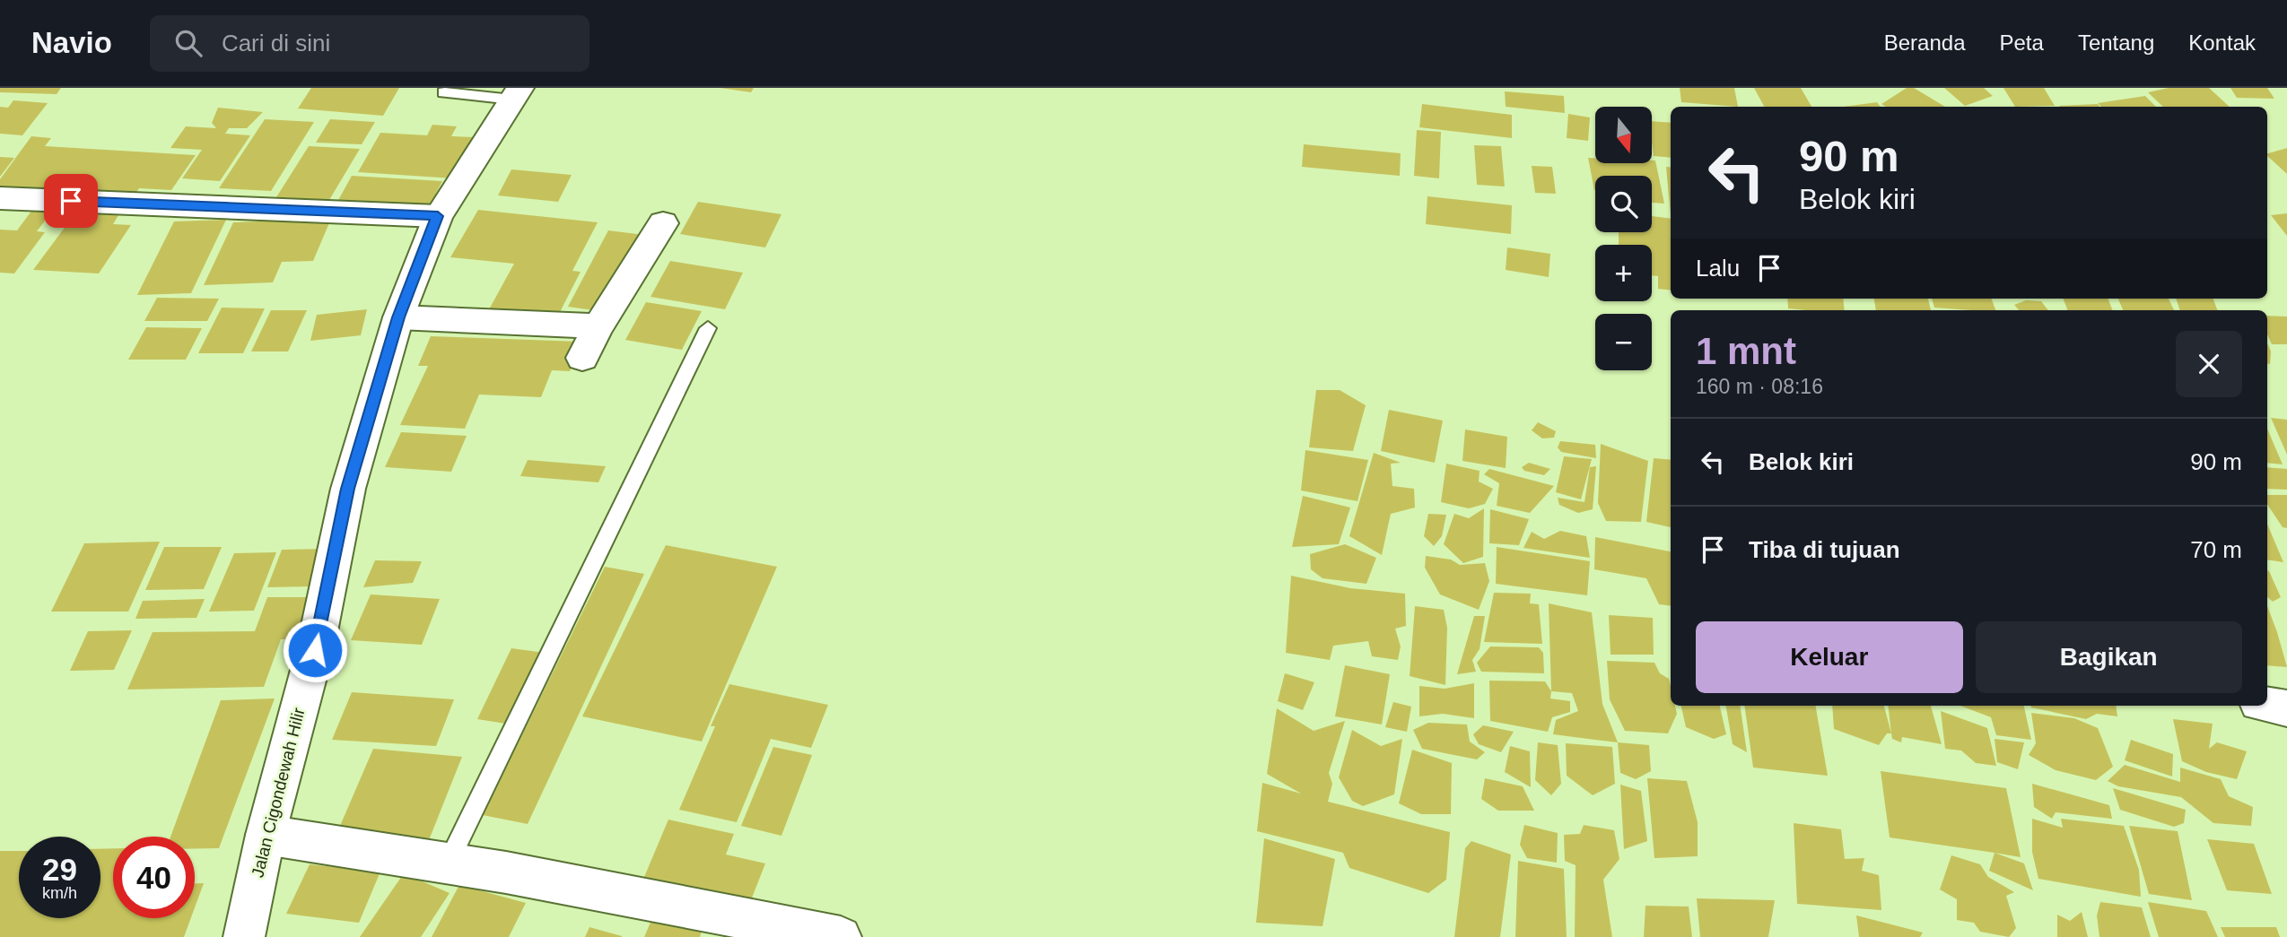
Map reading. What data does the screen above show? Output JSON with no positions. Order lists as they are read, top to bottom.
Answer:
{
  "streets": {
    "street": ["Jalan Cigondewah Hilir"]
  },
  "north": "bottom",
  "page": {
    "header": "Navio",
    "search": "Cari di sini",
    "nav": [
      "Beranda",
      "Peta",
      "Tentang",
      "Kontak"
    ],
    "map_buttons": ["+", "−"],
    "turn": ["90 m", "Belok kiri"],
    "then": "Lalu",
    "heading": ["1 mnt", "160 m · 08:16"],
    "list": [
      {
        "name": "Belok kiri",
        "value": "90 m"
      },
      {
        "name": "Tiba di tujuan",
        "value": "70 m"
      }
    ],
    "buttons": ["Keluar", "Bagikan"],
    "speed": "29 km/h",
    "limit": "40"
  }
}
